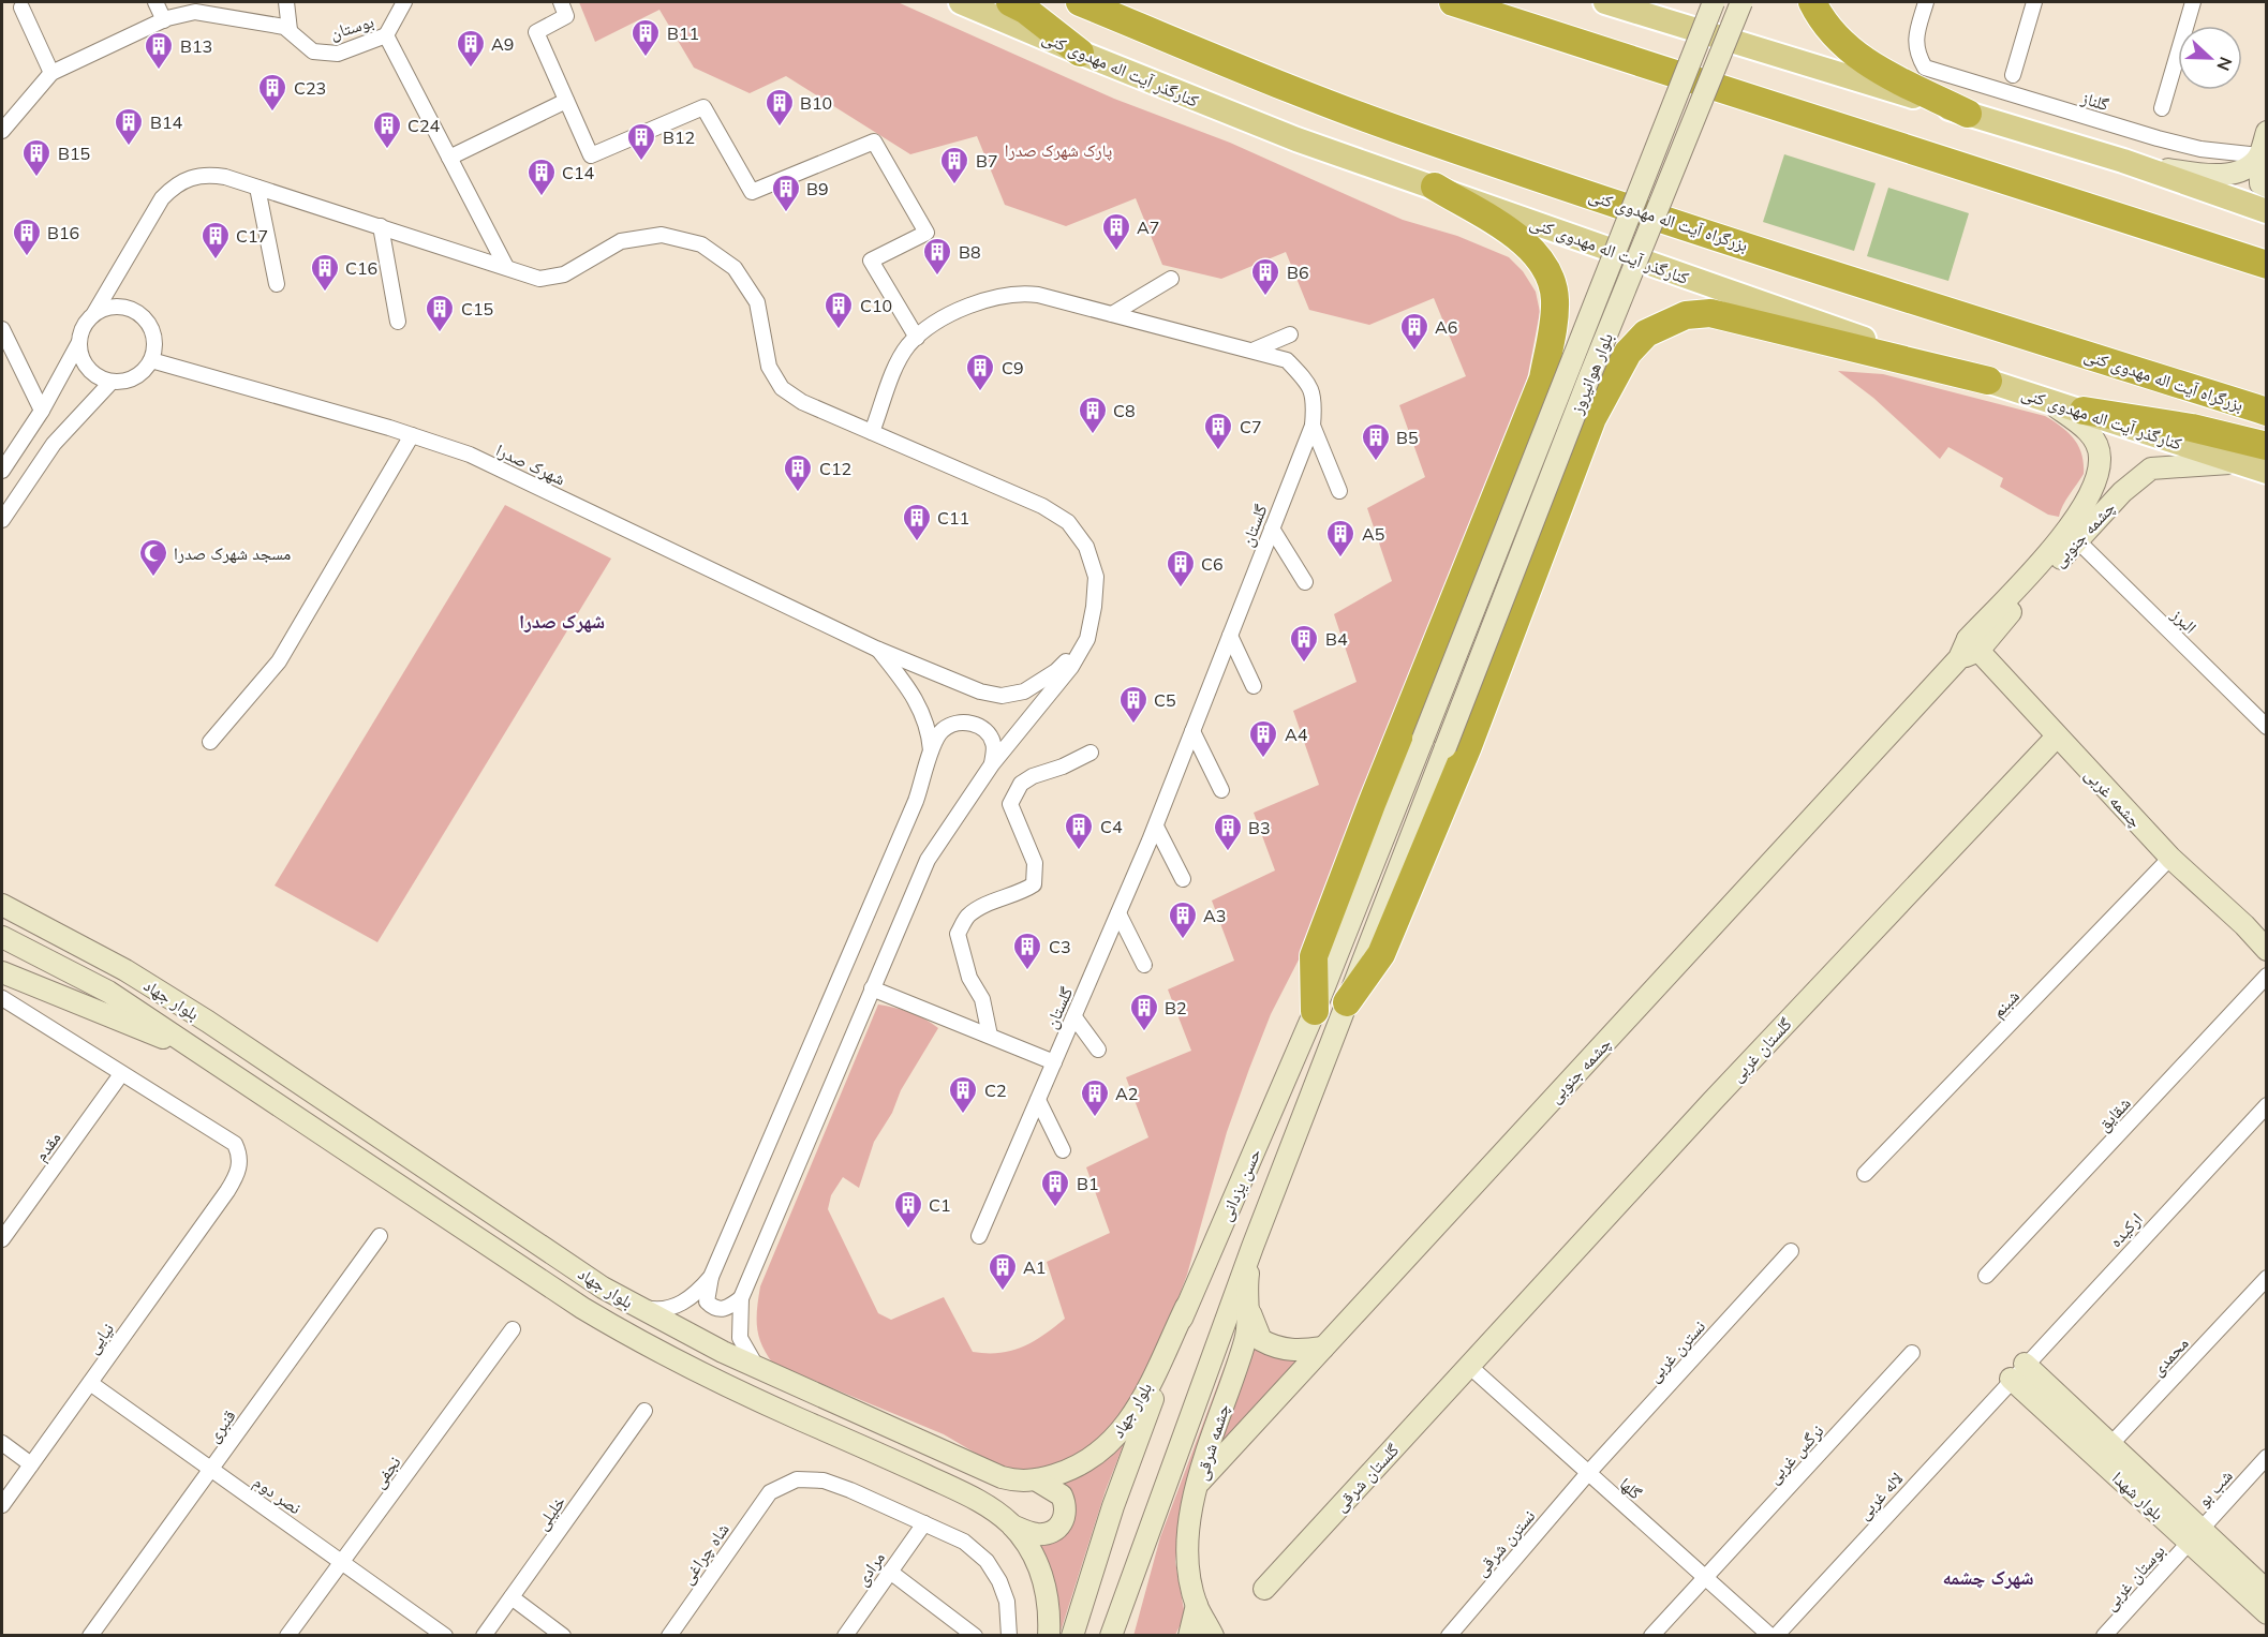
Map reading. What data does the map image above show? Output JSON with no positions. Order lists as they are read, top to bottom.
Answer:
{
  "streets": {
    "highway": ["بزرگراه آیت اله مهدوی کنی"],
    "main road": ["کنارگذر آیت اله مهدوی کنی"],
    "street": [
      "بوستان",
      "گلناز",
      "بلوار هوانیروز",
      "شهرک صدرا",
      "گلستان",
      "چشمه جنوبی",
      "البرز",
      "چشمه غربی",
      "بلوار جهاد",
      "شبنم",
      "گلستان غربی",
      "شقایق",
      "مقدم",
      "حسن یزدانی",
      "ارکیده",
      "نیایی",
      "نسترن غربی",
      "محمدی",
      "قنبری",
      "چشمه شرقی",
      "نرگس غربی",
      "نجفی",
      "گلستان شرقی",
      "گلها",
      "شب بو",
      "نصر دوم",
      "لاله غربی",
      "بلوار شهدا",
      "خلیلی",
      "نسترن شرقی",
      "شاه چراغی",
      "مرادی",
      "بوستان غربی"
    ]
  },
  "crossings": [
    ["کنارگذر آیت اله مهدوی کنی", "چشمه جنوبی"],
    ["بلوار هوانیروز", "حسن یزدانی"],
    ["چشمه جنوبی", "البرز"],
    ["چشمه جنوبی", "چشمه غربی"],
    ["چشمه جنوبی", "چشمه شرقی"],
    ["چشمه غربی", "شبنم"],
    ["چشمه غربی", "گلستان غربی"],
    ["بلوار جهاد", "حسن یزدانی"],
    ["گلستان غربی", "گلستان شرقی"],
    ["گلستان غربی", "گلها"],
    ["مقدم", "نیایی"],
    ["حسن یزدانی", "چشمه شرقی"],
    ["ارکیده", "لاله غربی"],
    ["ارکیده", "بلوار شهدا"],
    ["نیایی", "نصر دوم"],
    ["نسترن غربی", "گلها"],
    ["نسترن غربی", "نسترن شرقی"],
    ["محمدی", "بلوار شهدا"],
    ["قنبری", "نصر دوم"],
    ["نرگس غربی", "گلها"],
    ["نجفی", "نصر دوم"],
    ["گلستان شرقی", "گلها"],
    ["گلها", "نسترن شرقی"],
    ["شب بو", "بلوار شهدا"],
    ["شب بو", "بوستان غربی"],
    ["لاله غربی", "بلوار شهدا"],
    ["بلوار شهدا", "بوستان غربی"],
    ["شاه چراغی", "مرادی"]
  ],
  "districts": ["شهرک صدرا", "شهرک چشمه"],
  "parks": ["پارک شهرک صدرا"],
  "places": {
    "building": [
      "B11",
      "A9",
      "B13",
      "C23",
      "B10",
      "B14",
      "C24",
      "B12",
      "B15",
      "B7",
      "C14",
      "B9",
      "A7",
      "B16",
      "C17",
      "B8",
      "C16",
      "B6",
      "C10",
      "C15",
      "A6",
      "C9",
      "C8",
      "C7",
      "B5",
      "C12",
      "C11",
      "A5",
      "C6",
      "B4",
      "C5",
      "A4",
      "C4",
      "B3",
      "A3",
      "C3",
      "B2",
      "C2",
      "A2",
      "B1",
      "C1",
      "A1"
    ],
    "mosque": ["مسجد شهرک صدرا"]
  },
  "north": "right"
}
